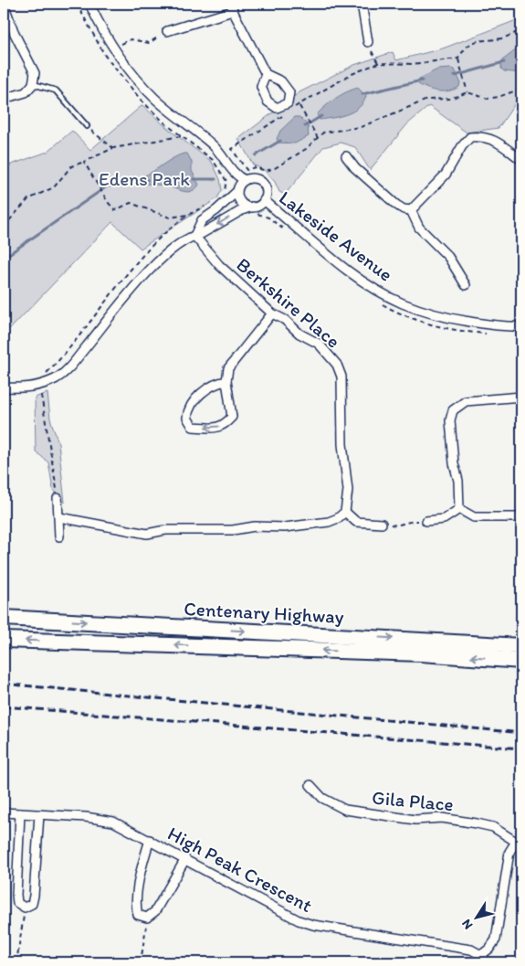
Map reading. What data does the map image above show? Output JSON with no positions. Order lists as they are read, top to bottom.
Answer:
{
  "streets": {
    "highway": ["Centenary Highway"],
    "street": [
      "Lakeside Avenue",
      "Berkshire Place",
      "Gila Place",
      "High Peak Crescent"
    ]
  },
  "parks": ["Edens Park"],
  "north": "bottom left"
}
